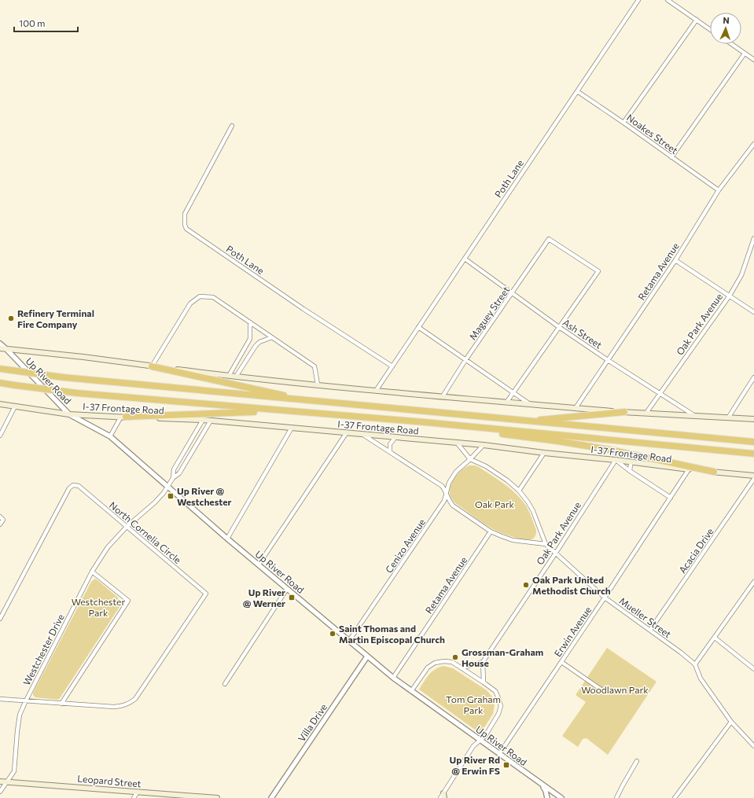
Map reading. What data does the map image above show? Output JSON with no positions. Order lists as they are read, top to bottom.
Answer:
{
  "streets": {
    "main road": ["I-37 Frontage Road", "Leopard Street"],
    "street": [
      "Noakes Street",
      "Poth Lane",
      "Retama Avenue",
      "Maguey Street",
      "Oak Park Avenue",
      "Ash Street",
      "Up River Road",
      "North Cornelia Circle",
      "Cenizo Avenue",
      "Acacia Drive",
      "Mueller Street",
      "Erwin Avenue",
      "Westchester Drive",
      "Villa Drive"
    ]
  },
  "crossings": [
    ["Noakes Street", "Poth Lane"],
    ["Noakes Street", "Retama Avenue"],
    ["Poth Lane", "Ash Street"],
    ["Retama Avenue", "Ash Street"],
    ["Retama Avenue", "Up River Road"],
    ["Maguey Street", "Ash Street"],
    ["Oak Park Avenue", "Ash Street"],
    ["Oak Park Avenue", "I-37 Frontage Road"],
    ["Oak Park Avenue", "Mueller Street"],
    ["Up River Road", "I-37 Frontage Road"],
    ["Up River Road", "Cenizo Avenue"],
    ["Up River Road", "Erwin Avenue"],
    ["Up River Road", "Westchester Drive"],
    ["Up River Road", "Villa Drive"],
    ["I-37 Frontage Road", "Cenizo Avenue"],
    ["I-37 Frontage Road", "Mueller Street"],
    ["I-37 Frontage Road", "Erwin Avenue"],
    ["North Cornelia Circle", "Westchester Drive"],
    ["Cenizo Avenue", "Mueller Street"],
    ["Acacia Drive", "Mueller Street"],
    ["Mueller Street", "Erwin Avenue"],
    ["Westchester Drive", "Leopard Street"]
  ],
  "parks": [
    "Oak Park",
    "Westchester Park",
    "Woodlawn Park",
    "Tom Graham Park"
  ],
  "places": {
    "other": [
      "Refinery Terminal Fire Company",
      "Oak Park United Methodist Church",
      "Saint Thomas and Martin Episcopal Church",
      "Grossman-Graham House"
    ],
    "transit": ["Up River @ Westchester", "Up River @ Werner", "Up River Rd @ Erwin FS"]
  },
  "scale_bar": "100 m",
  "north": "top"
}
